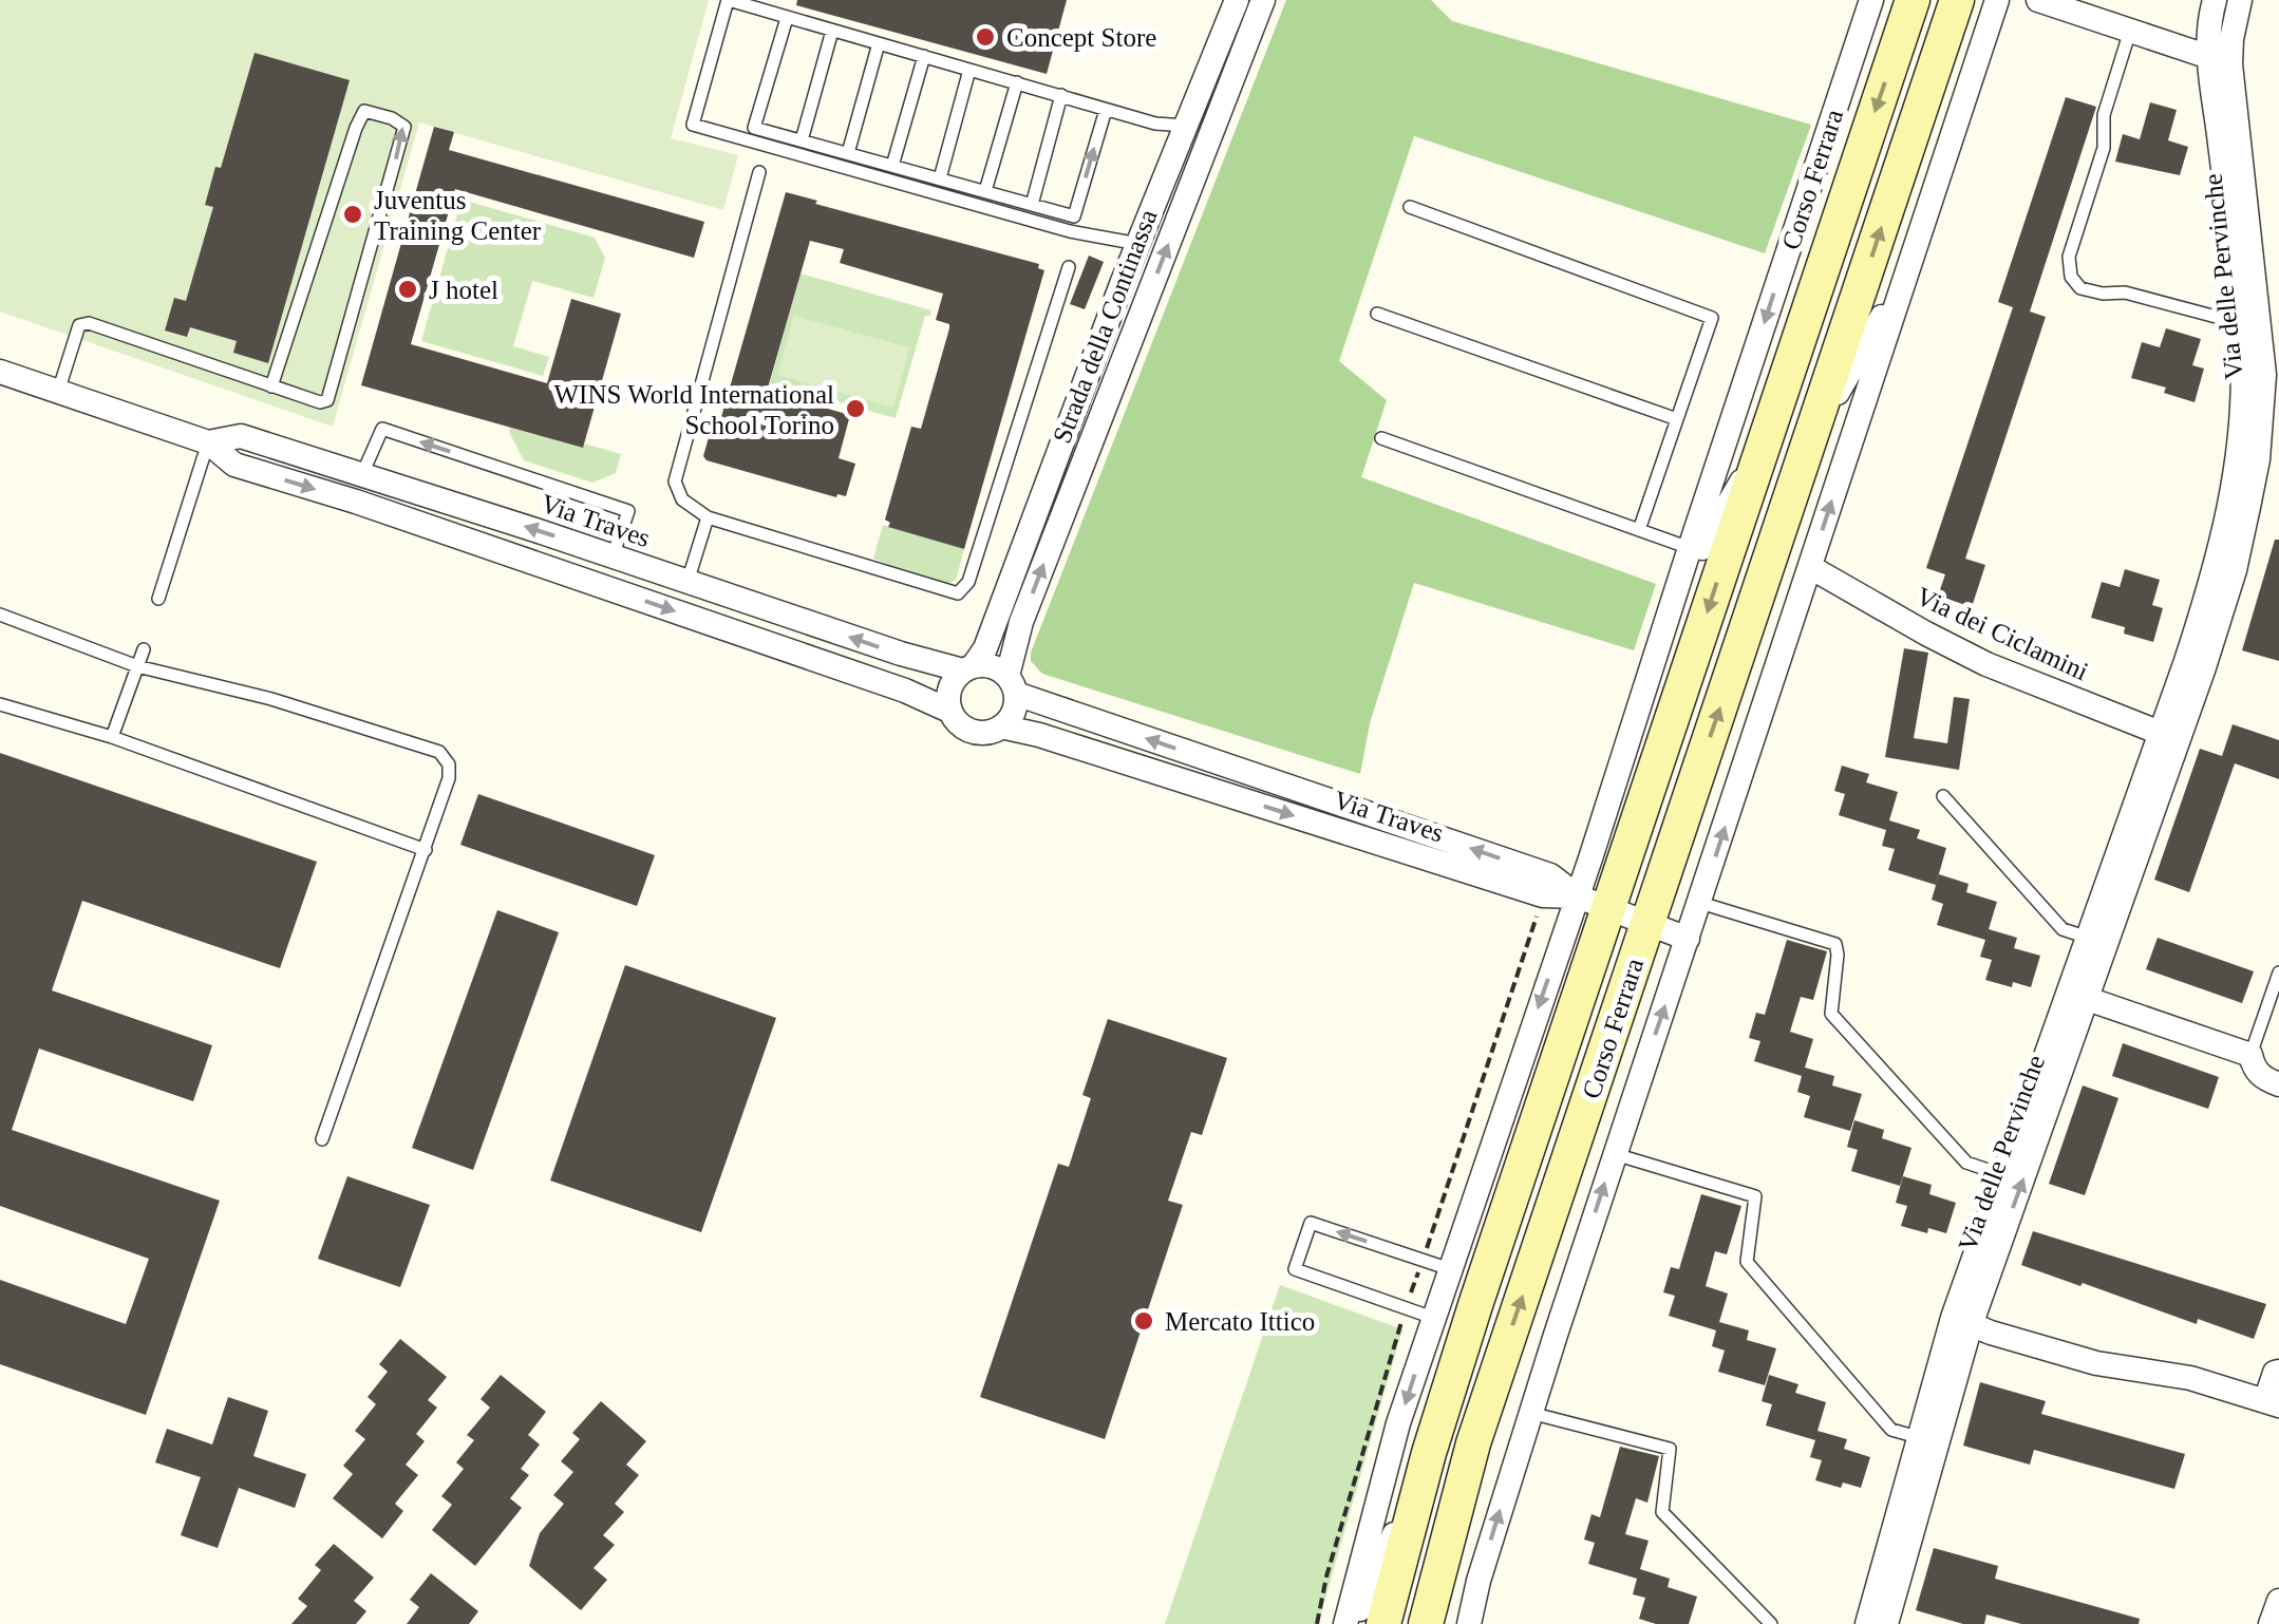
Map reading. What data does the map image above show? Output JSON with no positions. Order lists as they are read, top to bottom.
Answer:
{
  "streets": {
    "main road": ["Corso Ferrara"],
    "street": [
      "Via delle Pervinche",
      "Strada della Continassa",
      "Via Traves",
      "Via dei Ciclamini"
    ]
  },
  "crossings": [
    ["Corso Ferrara", "Via delle Pervinche"],
    ["Corso Ferrara", "Via Traves"],
    ["Corso Ferrara", "Via dei Ciclamini"],
    ["Via delle Pervinche", "Via dei Ciclamini"],
    ["Strada della Continassa", "Via Traves"]
  ],
  "places": [
    "Concept Store",
    "Juventus Training Center",
    "J hotel",
    "WINS World International School Torino",
    "Mercato Ittico"
  ]
}
